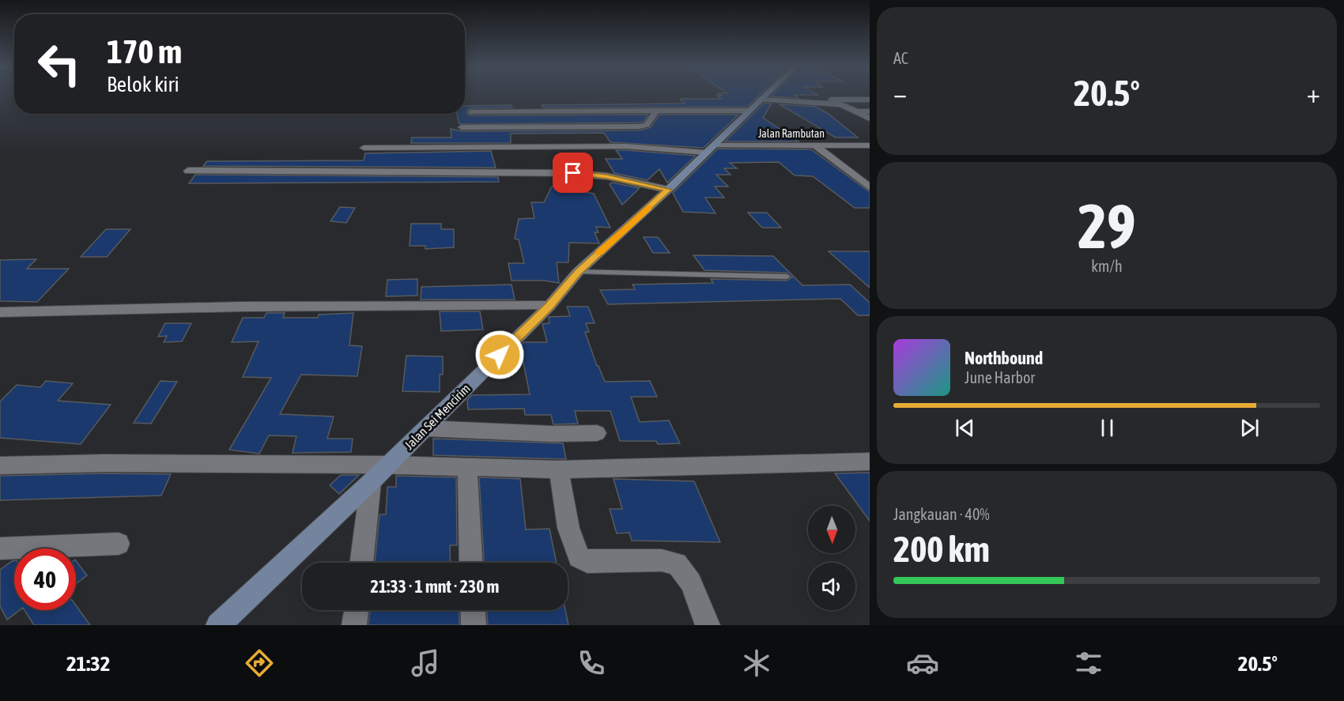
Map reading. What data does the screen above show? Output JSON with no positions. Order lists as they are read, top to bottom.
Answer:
{
  "streets": {
    "street": ["Jalan Rambutan", "Jalan Sei Mencirim"]
  },
  "crossings": [
    ["Jalan Rambutan", "Jalan Sei Mencirim"]
  ],
  "north": "bottom",
  "page": {
    "tile": [
      "AC",
      ["29", "km/h"],
      ["Jangkauan · 40%", "200 km"]
    ],
    "turn": ["170 m", "Belok kiri"],
    "heat": ["−", "20.5°", "+"],
    "song": ["Northbound", "June Harbor"],
    "limit": "40",
    "trip": "21:33 · 1 mnt · 230 m",
    "tabs": ["21:32", "20.5°"]
  }
}
